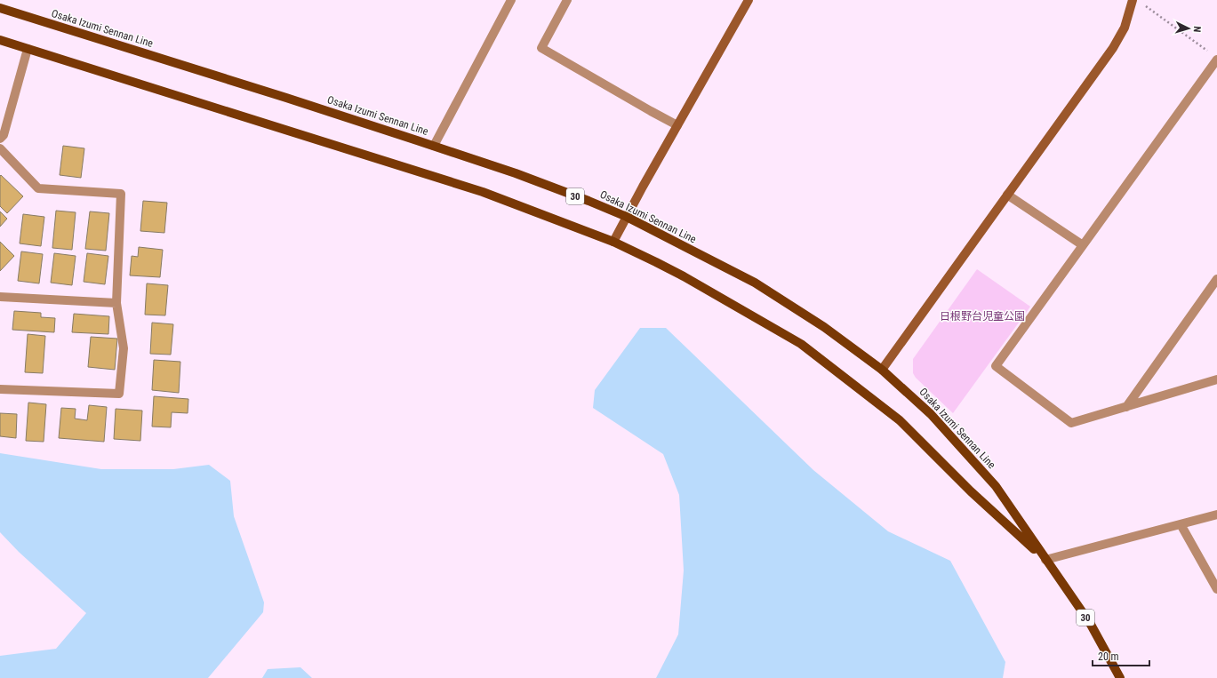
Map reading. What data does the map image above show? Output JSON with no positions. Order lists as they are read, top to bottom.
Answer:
{
  "streets": {
    "main road": ["Osaka Izumi Sennan Line", "30"]
  },
  "parks": ["日根野台児童公園"],
  "scale_bar": "20 m",
  "north": "right"
}
